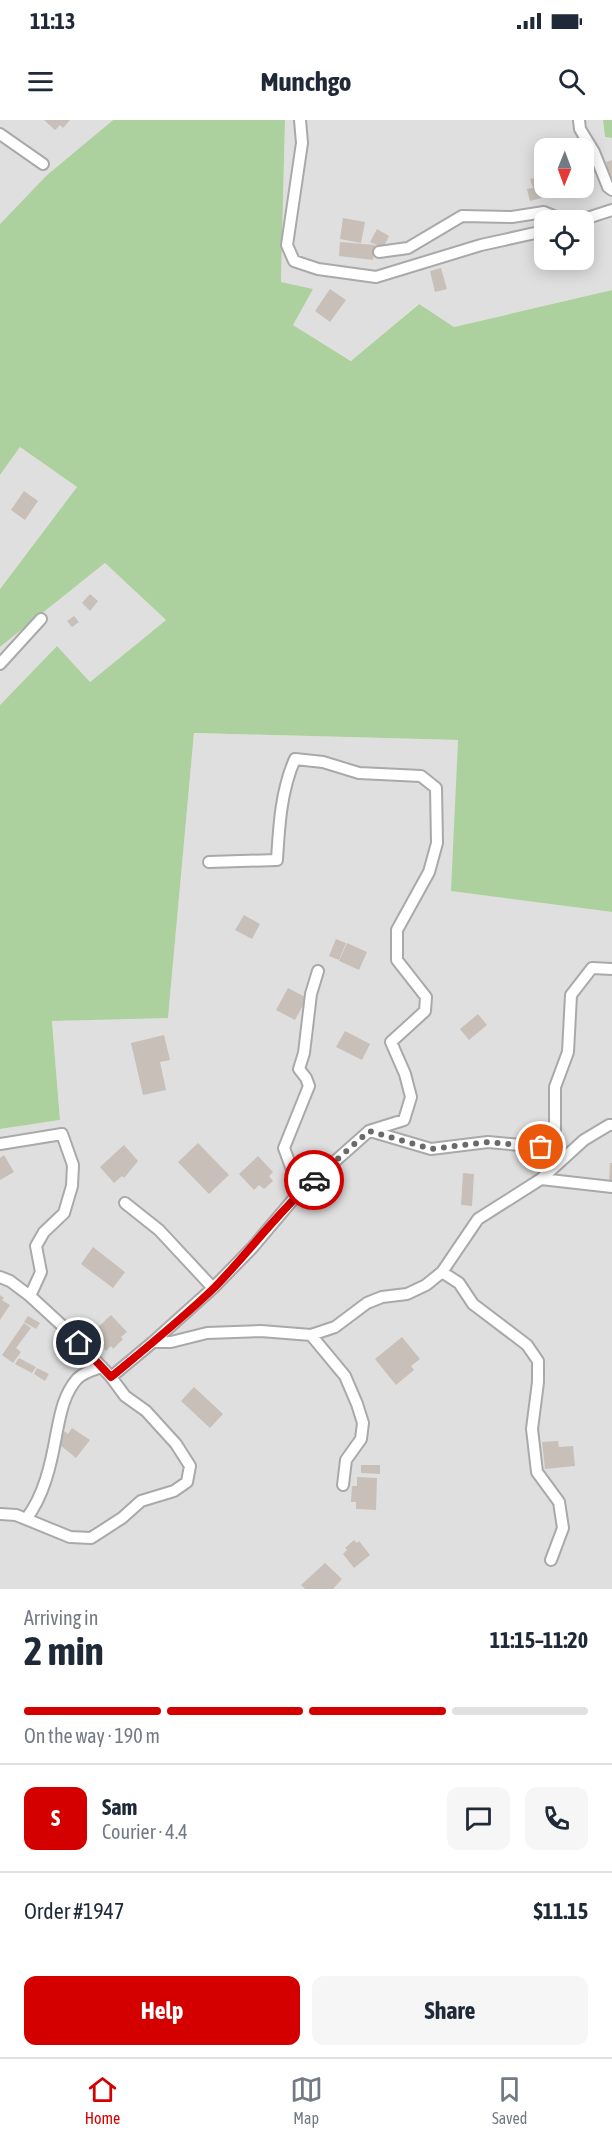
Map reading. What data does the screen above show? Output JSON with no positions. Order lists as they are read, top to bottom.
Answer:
{
  "north": "bottom",
  "page": {
    "status": "11:13",
    "header": "Munchgo",
    "heading": ["2 min", "Arriving in", "11:15–11:20"],
    "panel": [
      "Sam",
      "Courier · 4.4",
      "Order #1947",
      "$11.15"
    ],
    "bar": "On the way · 190 m",
    "round": "S",
    "buttons": ["Help", "Share"],
    "tabs": ["Home", "Map", "Saved"]
  }
}
